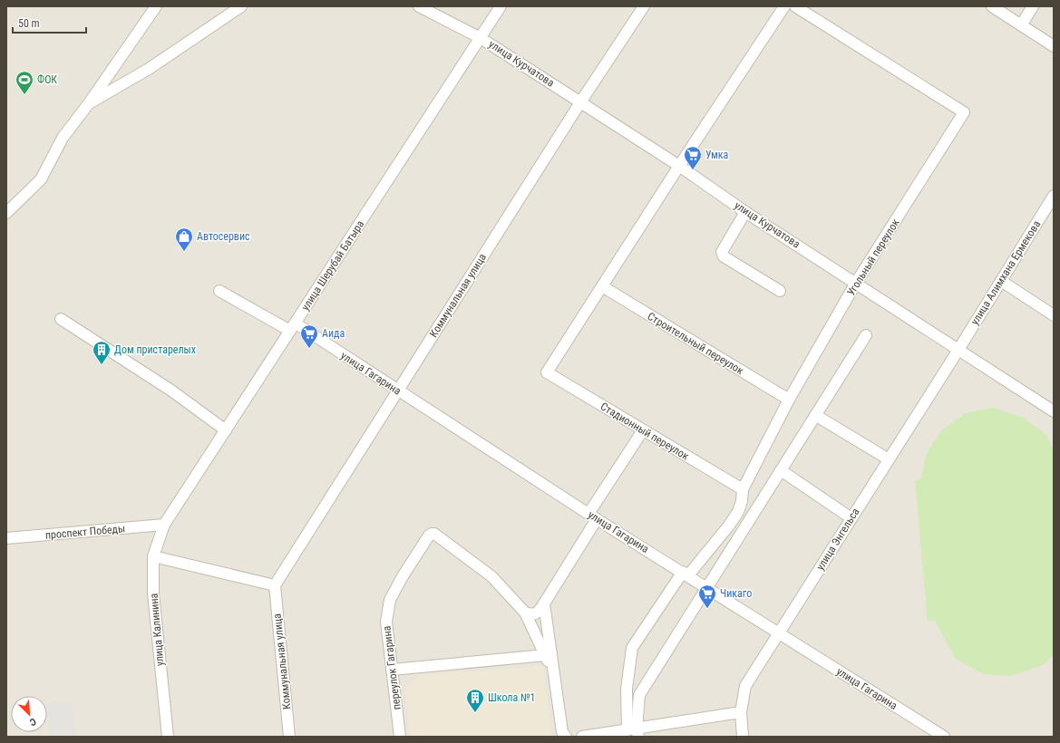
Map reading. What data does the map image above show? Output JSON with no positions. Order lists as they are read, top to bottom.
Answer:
{
  "streets": {
    "street": [
      "улица Курчатова",
      "Угольный переулок",
      "улица Шерубай Батыра",
      "улица Алимхана Ермекова",
      "Коммунальная улица",
      "Строительный переулок",
      "улица Гагарина",
      "Стадионный переулок",
      "проспект Победы",
      "улица Энгельса",
      "улица Калинина",
      "переулок Гагарина"
    ]
  },
  "crossings": [
    ["улица Курчатова", "Угольный переулок"],
    ["улица Курчатова", "улица Шерубай Батыра"],
    ["улица Курчатова", "улица Алимхана Ермекова"],
    ["улица Курчатова", "Коммунальная улица"],
    ["улица Курчатова", "улица Энгельса"],
    ["Угольный переулок", "Строительный переулок"],
    ["Угольный переулок", "улица Гагарина"],
    ["Угольный переулок", "Стадионный переулок"],
    ["улица Шерубай Батыра", "улица Гагарина"],
    ["улица Шерубай Батыра", "проспект Победы"],
    ["улица Шерубай Батыра", "улица Калинина"],
    ["улица Алимхана Ермекова", "улица Энгельса"],
    ["Коммунальная улица", "улица Гагарина"],
    ["Строительный переулок", "Стадионный переулок"],
    ["улица Гагарина", "улица Энгельса"],
    ["проспект Победы", "улица Калинина"]
  ],
  "places": {
    "sports": ["ФОК"],
    "supermarket": ["Умка", "Аида", "Чикаго"],
    "shop": ["Автосервис"],
    "building": ["Дом пристарелых", "Школа №1"]
  },
  "scale_bar": "50 m",
  "north": "bottom right"
}
